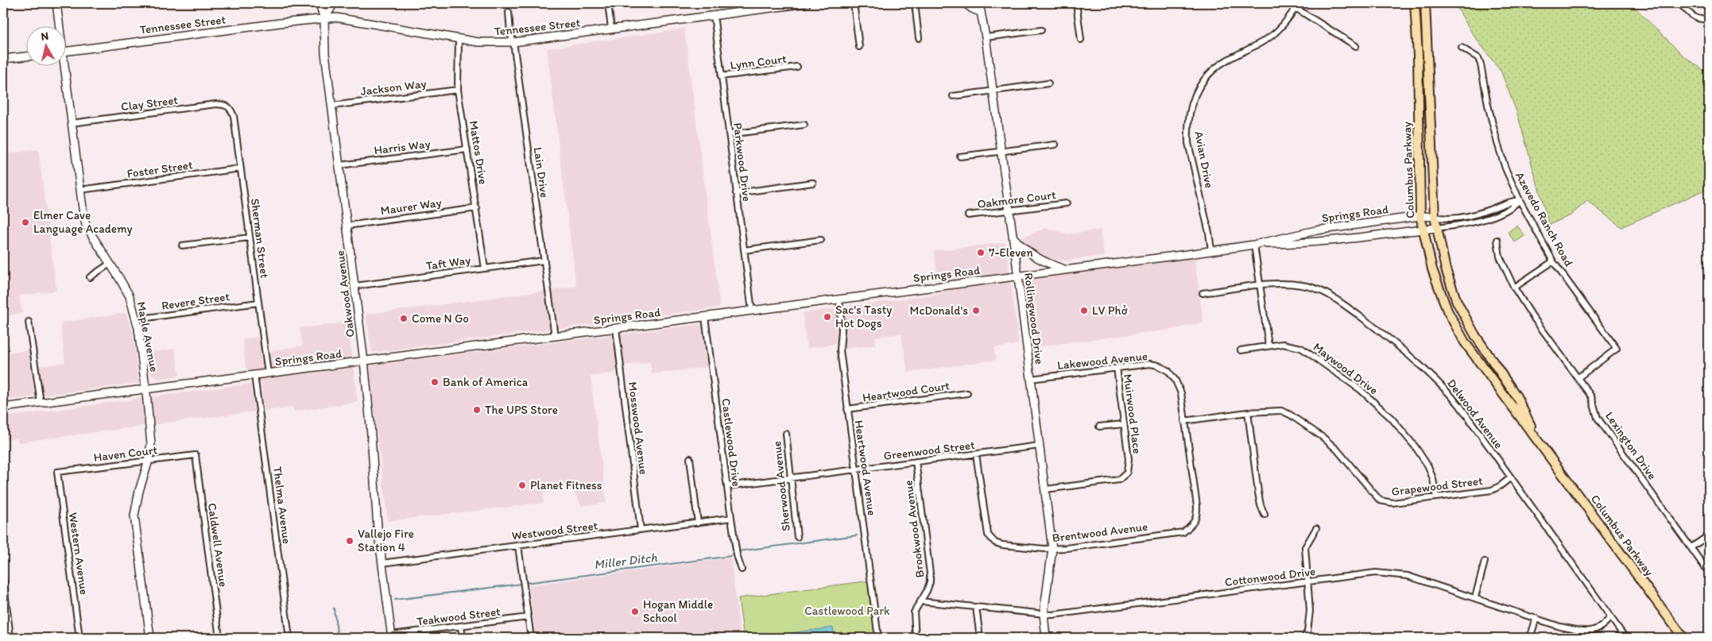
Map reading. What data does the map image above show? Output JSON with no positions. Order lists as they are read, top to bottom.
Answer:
{
  "streets": {
    "main road": [
      "Tennessee Street",
      "Columbus Parkway",
      "Springs Road",
      "Oakwood Avenue",
      "Rollingwood Drive",
      "Maple Avenue"
    ],
    "street": [
      "Lynn Court",
      "Jackson Way",
      "Clay Street",
      "Harris Way",
      "Mattos Drive",
      "Avian Drive",
      "Parkwood Drive",
      "Foster Street",
      "Lain Drive",
      "Oakmore Court",
      "Maurer Way",
      "Azevedo Ranch Road",
      "Sherman Street",
      "Taft Way",
      "Revere Street",
      "Lakewood Avenue",
      "Maywood Drive",
      "Heartwood Court",
      "Muirwood Place",
      "Delwood Avenue",
      "Mosswood Avenue",
      "Castlewood Drive",
      "Lexington Drive",
      "Greenwood Street",
      "Haven Court",
      "Heartwood Avenue",
      "Sherwood Avenue",
      "Grapewood Street",
      "Thelma Avenue",
      "Brookwood Avenue",
      "Westwood Street",
      "Brentwood Avenue",
      "Caldwell Avenue",
      "Western Avenue",
      "Cottonwood Drive",
      "Teakwood Street"
    ]
  },
  "crossings": [
    ["Tennessee Street", "Mattos Drive"],
    ["Tennessee Street", "Parkwood Drive"],
    ["Tennessee Street", "Lain Drive"],
    ["Tennessee Street", "Oakwood Avenue"],
    ["Lynn Court", "Parkwood Drive"],
    ["Jackson Way", "Mattos Drive"],
    ["Jackson Way", "Oakwood Avenue"],
    ["Clay Street", "Sherman Street"],
    ["Clay Street", "Maple Avenue"],
    ["Harris Way", "Mattos Drive"],
    ["Harris Way", "Oakwood Avenue"],
    ["Mattos Drive", "Maurer Way"],
    ["Mattos Drive", "Taft Way"],
    ["Avian Drive", "Springs Road"],
    ["Parkwood Drive", "Springs Road"],
    ["Foster Street", "Sherman Street"],
    ["Foster Street", "Maple Avenue"],
    ["Columbus Parkway", "Springs Road"],
    ["Lain Drive", "Springs Road"],
    ["Lain Drive", "Taft Way"],
    ["Oakmore Court", "Rollingwood Drive"],
    ["Maurer Way", "Oakwood Avenue"],
    ["Springs Road", "Azevedo Ranch Road"],
    ["Springs Road", "Sherman Street"],
    ["Springs Road", "Oakwood Avenue"],
    ["Springs Road", "Rollingwood Drive"],
    ["Springs Road", "Maple Avenue"],
    ["Springs Road", "Mosswood Avenue"],
    ["Springs Road", "Castlewood Drive"],
    ["Springs Road", "Heartwood Avenue"],
    ["Springs Road", "Thelma Avenue"],
    ["Azevedo Ranch Road", "Lexington Drive"],
    ["Sherman Street", "Revere Street"],
    ["Taft Way", "Oakwood Avenue"],
    ["Oakwood Avenue", "Westwood Street"],
    ["Oakwood Avenue", "Teakwood Street"],
    ["Revere Street", "Maple Avenue"],
    ["Rollingwood Drive", "Lakewood Avenue"],
    ["Rollingwood Drive", "Muirwood Place"],
    ["Rollingwood Drive", "Greenwood Street"],
    ["Rollingwood Drive", "Brentwood Avenue"],
    ["Rollingwood Drive", "Cottonwood Drive"],
    ["Maple Avenue", "Haven Court"],
    ["Lakewood Avenue", "Muirwood Place"],
    ["Lakewood Avenue", "Grapewood Street"],
    ["Lakewood Avenue", "Brentwood Avenue"],
    ["Maywood Drive", "Grapewood Street"],
    ["Heartwood Court", "Heartwood Avenue"],
    ["Delwood Avenue", "Grapewood Street"],
    ["Delwood Avenue", "Cottonwood Drive"],
    ["Mosswood Avenue", "Westwood Street"],
    ["Castlewood Drive", "Greenwood Street"],
    ["Castlewood Drive", "Westwood Street"],
    ["Greenwood Street", "Heartwood Avenue"],
    ["Greenwood Street", "Sherwood Avenue"],
    ["Greenwood Street", "Brookwood Avenue"],
    ["Greenwood Street", "Brentwood Avenue"],
    ["Haven Court", "Caldwell Avenue"],
    ["Haven Court", "Western Avenue"],
    ["Grapewood Street", "Brentwood Avenue"],
    ["Brookwood Avenue", "Cottonwood Drive"]
  ],
  "water": ["Miller Ditch"],
  "parks": ["Castlewood Park"],
  "places": [
    "Elmer Cave Language Academy",
    "7-Eleven",
    "McDonald's",
    "LV Phở",
    "Sac's Tasty Hot Dogs",
    "Come N Go",
    "Bank of America",
    "The UPS Store",
    "Planet Fitness",
    "Vallejo Fire Station 4",
    "Hogan Middle School"
  ],
  "north": "top"
}
